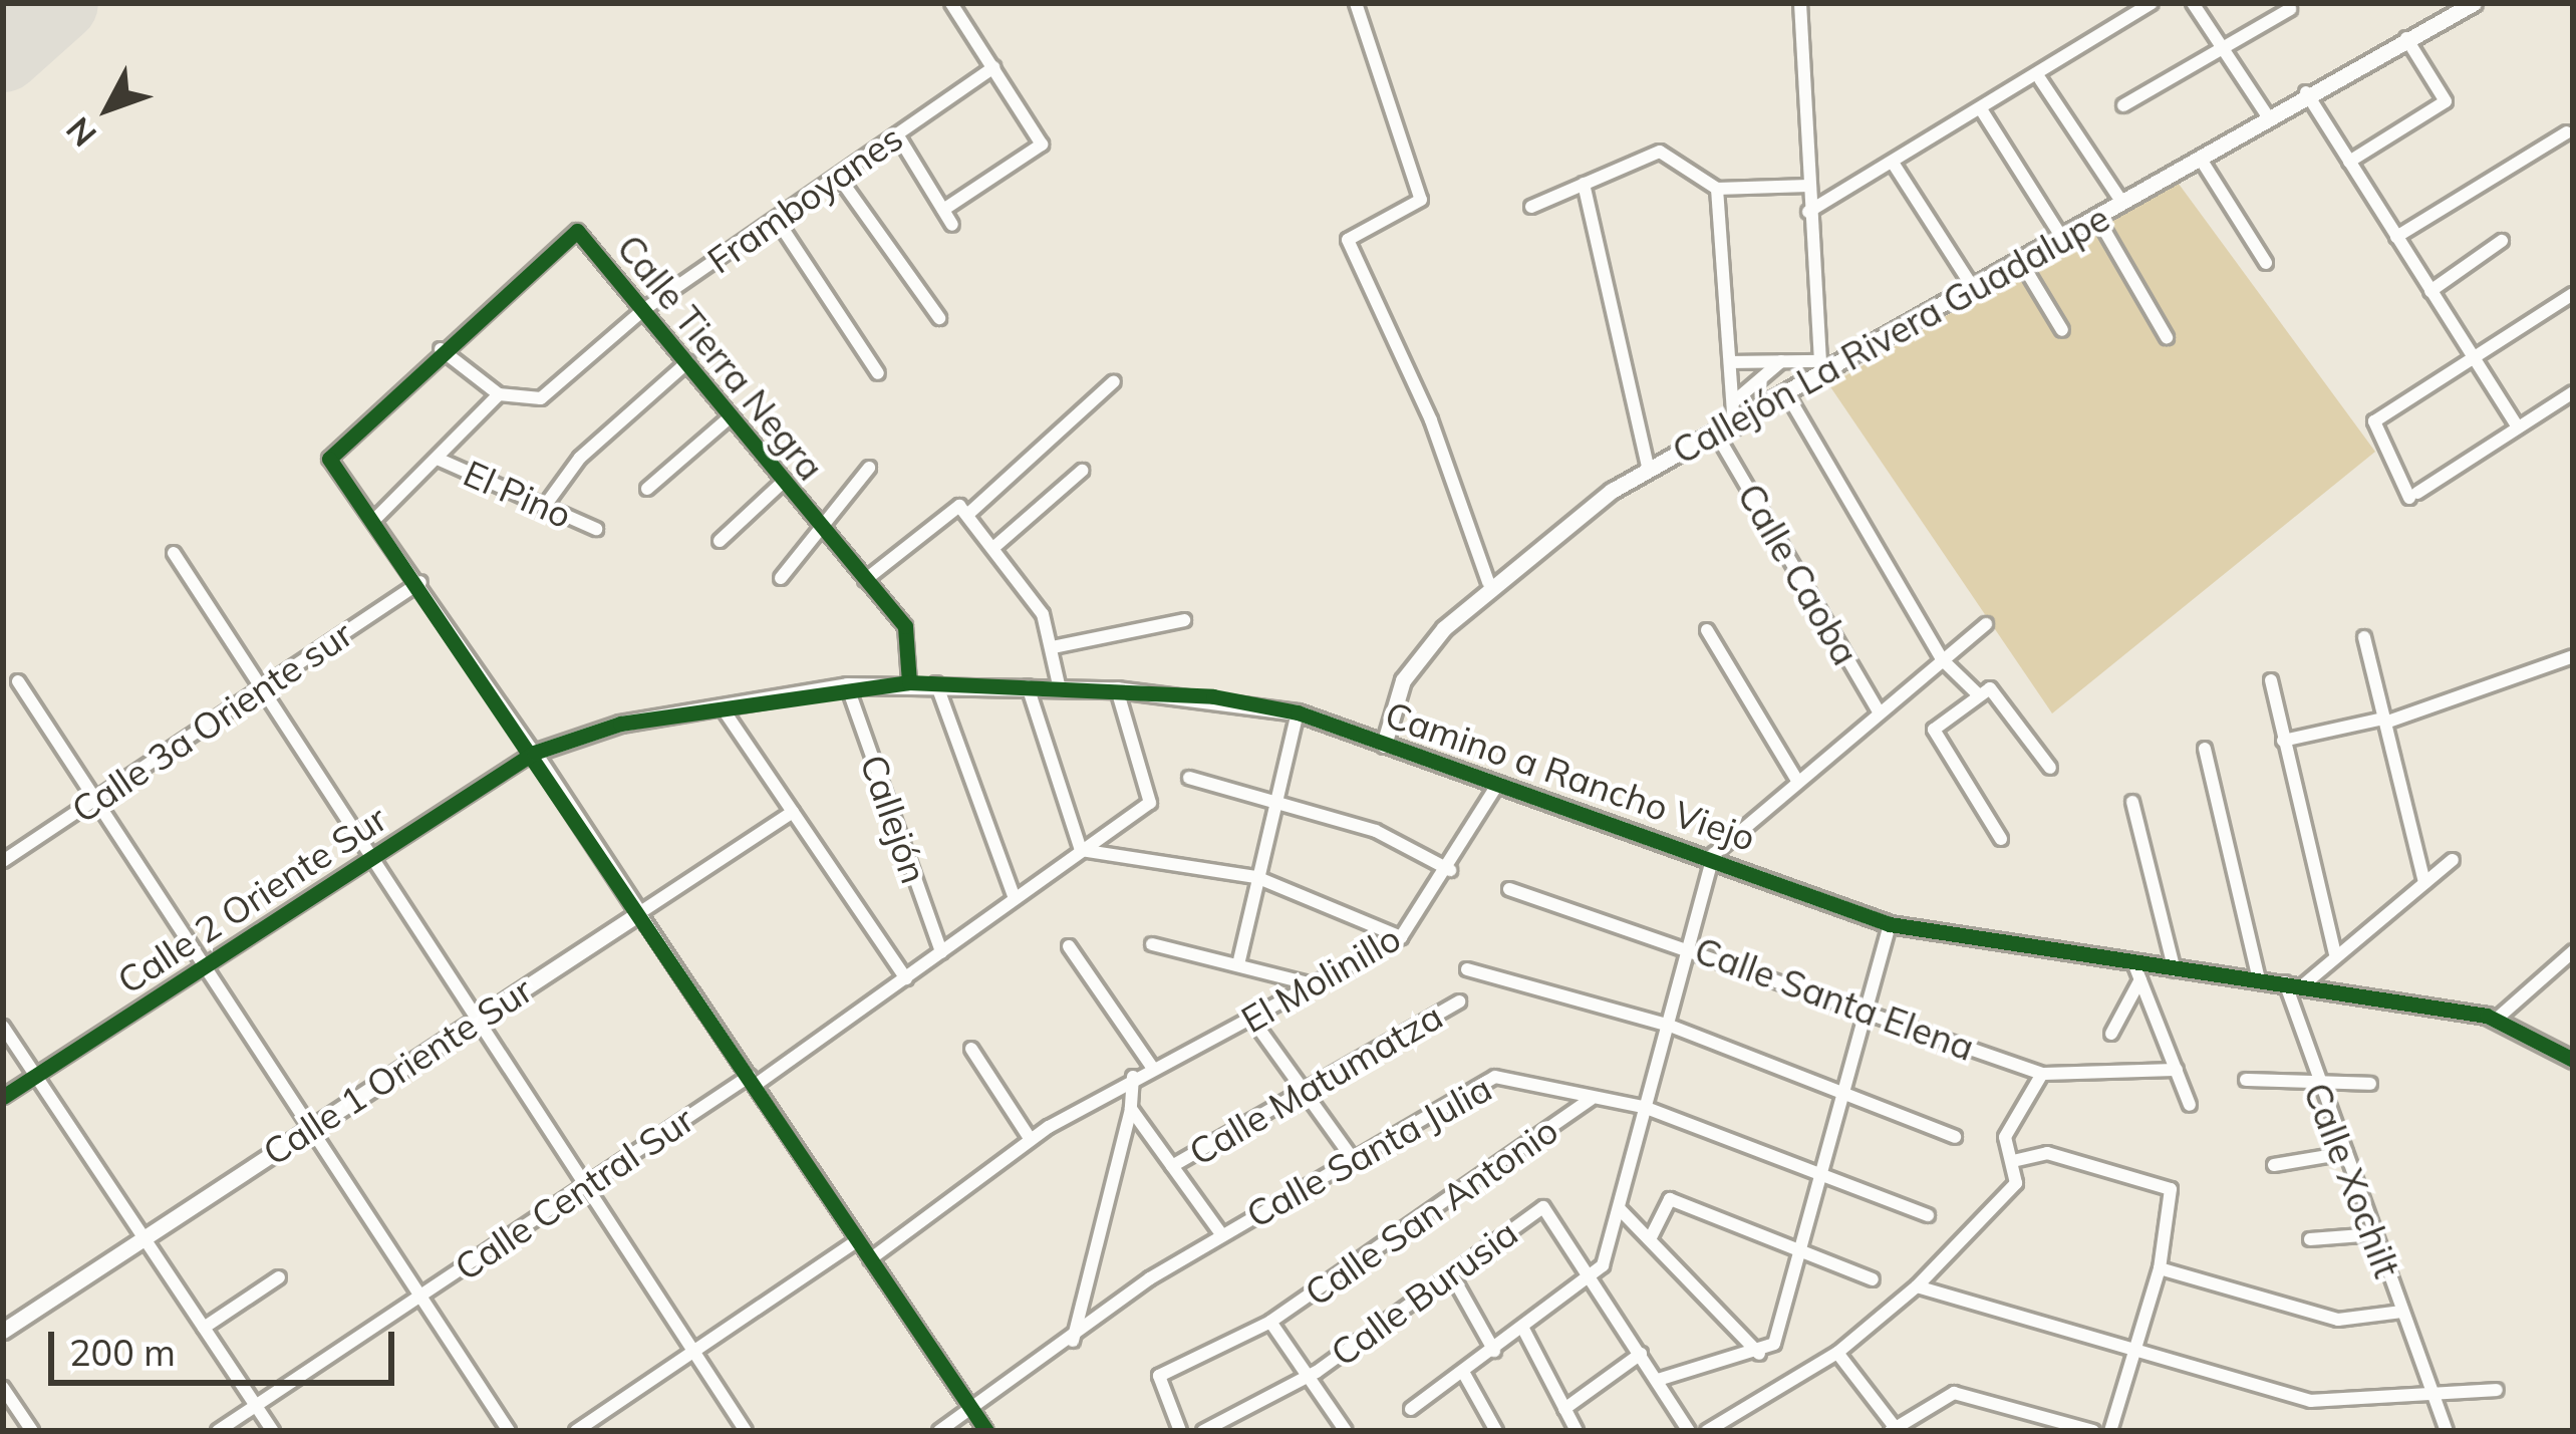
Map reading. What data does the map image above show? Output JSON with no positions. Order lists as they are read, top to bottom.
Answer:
{
  "streets": {
    "street": [
      "Framboyanes",
      "Callejón La Rivera Guadalupe",
      "Calle Tierra Negra",
      "El Pino",
      "Calle Caoba",
      "Calle 3a Oriente sur",
      "Camino a Rancho Viejo",
      "Callejón",
      "Calle 2 Oriente Sur",
      "El Molinillo",
      "Calle Santa Elena",
      "Calle 1 Oriente Sur",
      "Calle Matumatza",
      "Calle Santa Julia",
      "Calle Xochilt",
      "Calle Central Sur",
      "Calle San Antonio",
      "Calle Burusia"
    ]
  },
  "crossings": [
    ["Framboyanes", "Calle Tierra Negra"],
    ["Callejón La Rivera Guadalupe", "Calle Caoba"],
    ["Callejón La Rivera Guadalupe", "Camino a Rancho Viejo"],
    ["Calle Tierra Negra", "Camino a Rancho Viejo"],
    ["Camino a Rancho Viejo", "Callejón"],
    ["Camino a Rancho Viejo", "Calle 2 Oriente Sur"],
    ["Camino a Rancho Viejo", "El Molinillo"],
    ["Camino a Rancho Viejo", "Calle Xochilt"],
    ["Camino a Rancho Viejo", "Calle Central Sur"],
    ["Callejón", "Calle Central Sur"],
    ["Calle Santa Julia", "Calle San Antonio"]
  ],
  "scale_bar": "200 m",
  "north": "bottom left"
}
